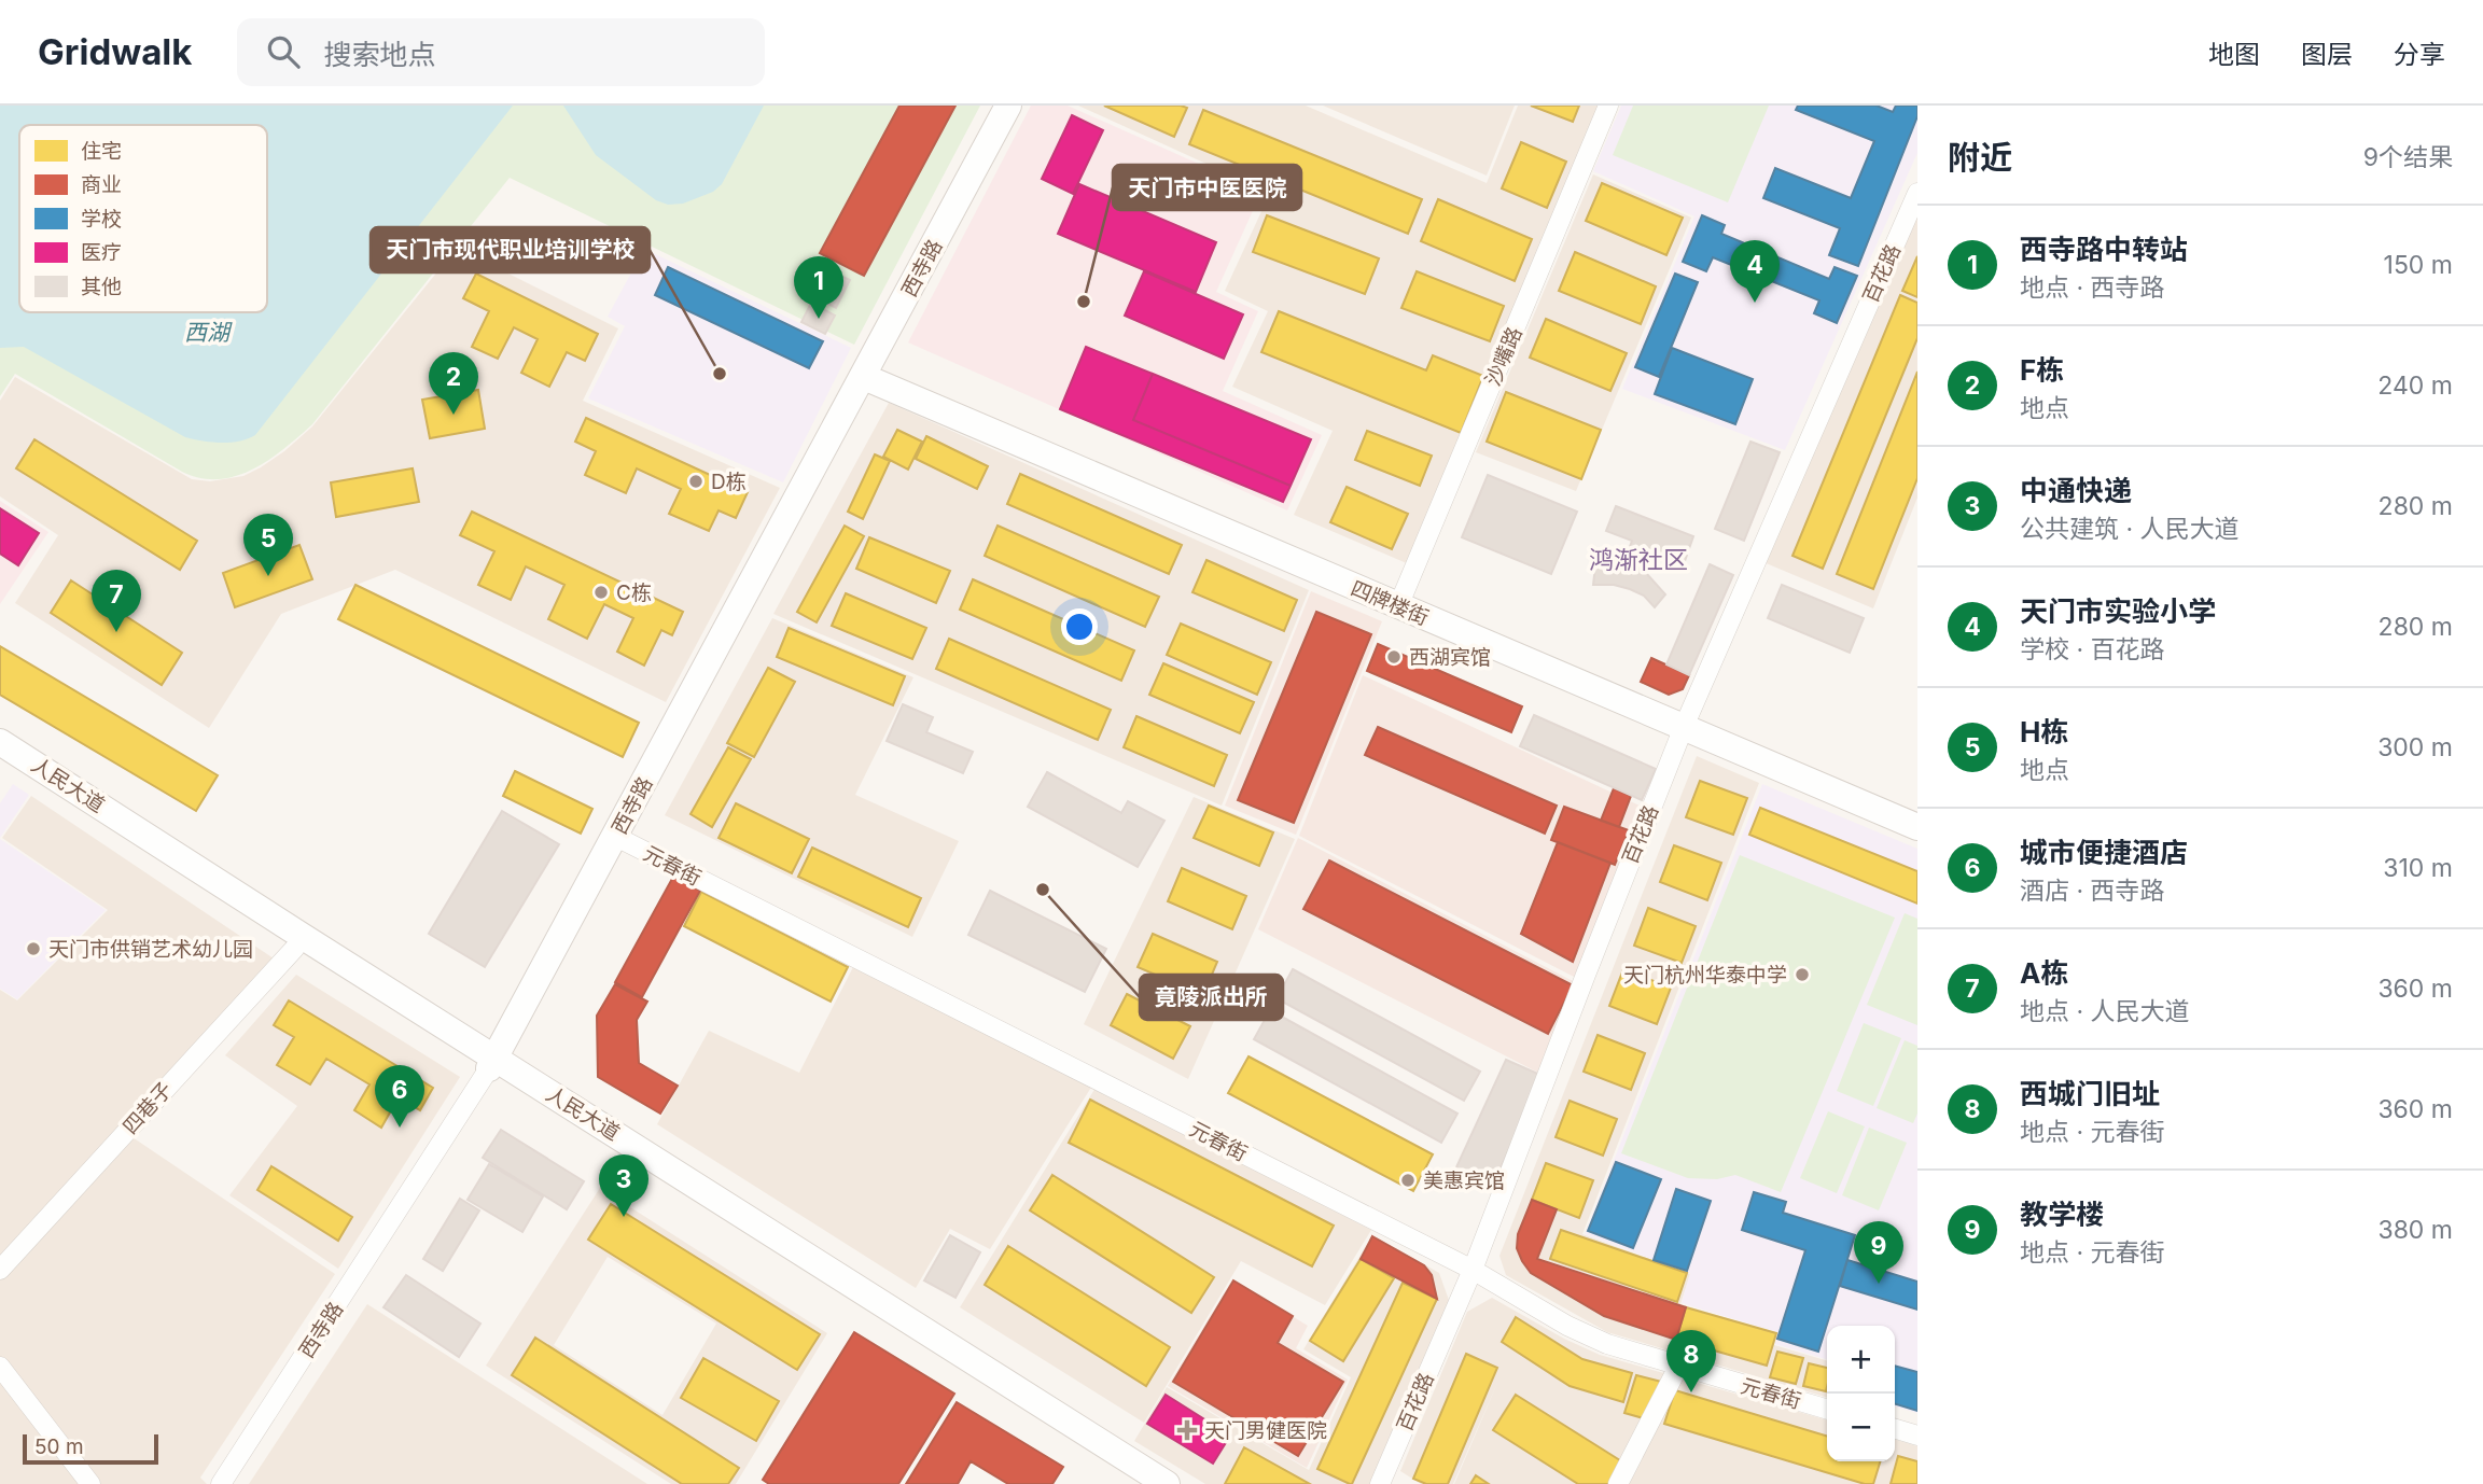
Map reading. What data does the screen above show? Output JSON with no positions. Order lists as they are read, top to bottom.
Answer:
{
  "streets": {
    "main road": ["西寺路", "四牌楼街", "人民大道"],
    "street": [
      "百花路",
      "沙嘴路",
      "元春街",
      "四巷子"
    ]
  },
  "crossings": [
    ["西寺路", "四牌楼街"],
    ["西寺路", "人民大道"],
    ["西寺路", "元春街"],
    ["百花路", "四牌楼街"],
    ["百花路", "元春街"],
    ["沙嘴路", "四牌楼街"],
    ["人民大道", "四巷子"]
  ],
  "districts": ["鸿渐社区"],
  "water": ["西湖"],
  "places": {
    "other": [
      "天门市中医医院",
      "天门市现代职业培训学校",
      "D栋",
      "C栋",
      "西湖宾馆",
      "竟陵派出所",
      "天门市供销艺术幼儿园",
      "天门杭州华泰中学",
      "美惠宾馆"
    ],
    "health": ["天门男健医院"]
  },
  "legend": [
    "住宅",
    "商业",
    "学校",
    "医疗",
    "其他"
  ],
  "scale_bar": "50 m",
  "page": {
    "header": "Gridwalk",
    "search": "搜索地点",
    "nav": ["地图", "图层", "分享"],
    "heading": ["附近", "9个结果"],
    "list": [
      {
        "mark": "1",
        "name": "西寺路中转站",
        "note": "地点 · 西寺路",
        "value": "150 m"
      },
      {
        "mark": "2",
        "name": "F栋",
        "note": "地点",
        "value": "240 m"
      },
      {
        "mark": "3",
        "name": "中通快递",
        "note": "公共建筑 · 人民大道",
        "value": "280 m"
      },
      {
        "mark": "4",
        "name": "天门市实验小学",
        "note": "学校 · 百花路",
        "value": "280 m"
      },
      {
        "mark": "5",
        "name": "H栋",
        "note": "地点",
        "value": "300 m"
      },
      {
        "mark": "6",
        "name": "城市便捷酒店",
        "note": "酒店 · 西寺路",
        "value": "310 m"
      },
      {
        "mark": "7",
        "name": "A栋",
        "note": "地点 · 人民大道",
        "value": "360 m"
      },
      {
        "mark": "8",
        "name": "西城门旧址",
        "note": "地点 · 元春街",
        "value": "360 m"
      },
      {
        "mark": "9",
        "name": "教学楼",
        "note": "地点 · 元春街",
        "value": "380 m"
      }
    ],
    "pins": [
      "4",
      "1",
      "2",
      "5",
      "7",
      "6",
      "3",
      "9",
      "8"
    ],
    "map_buttons": ["+", "−"],
    "scale": "50 m"
  }
}
